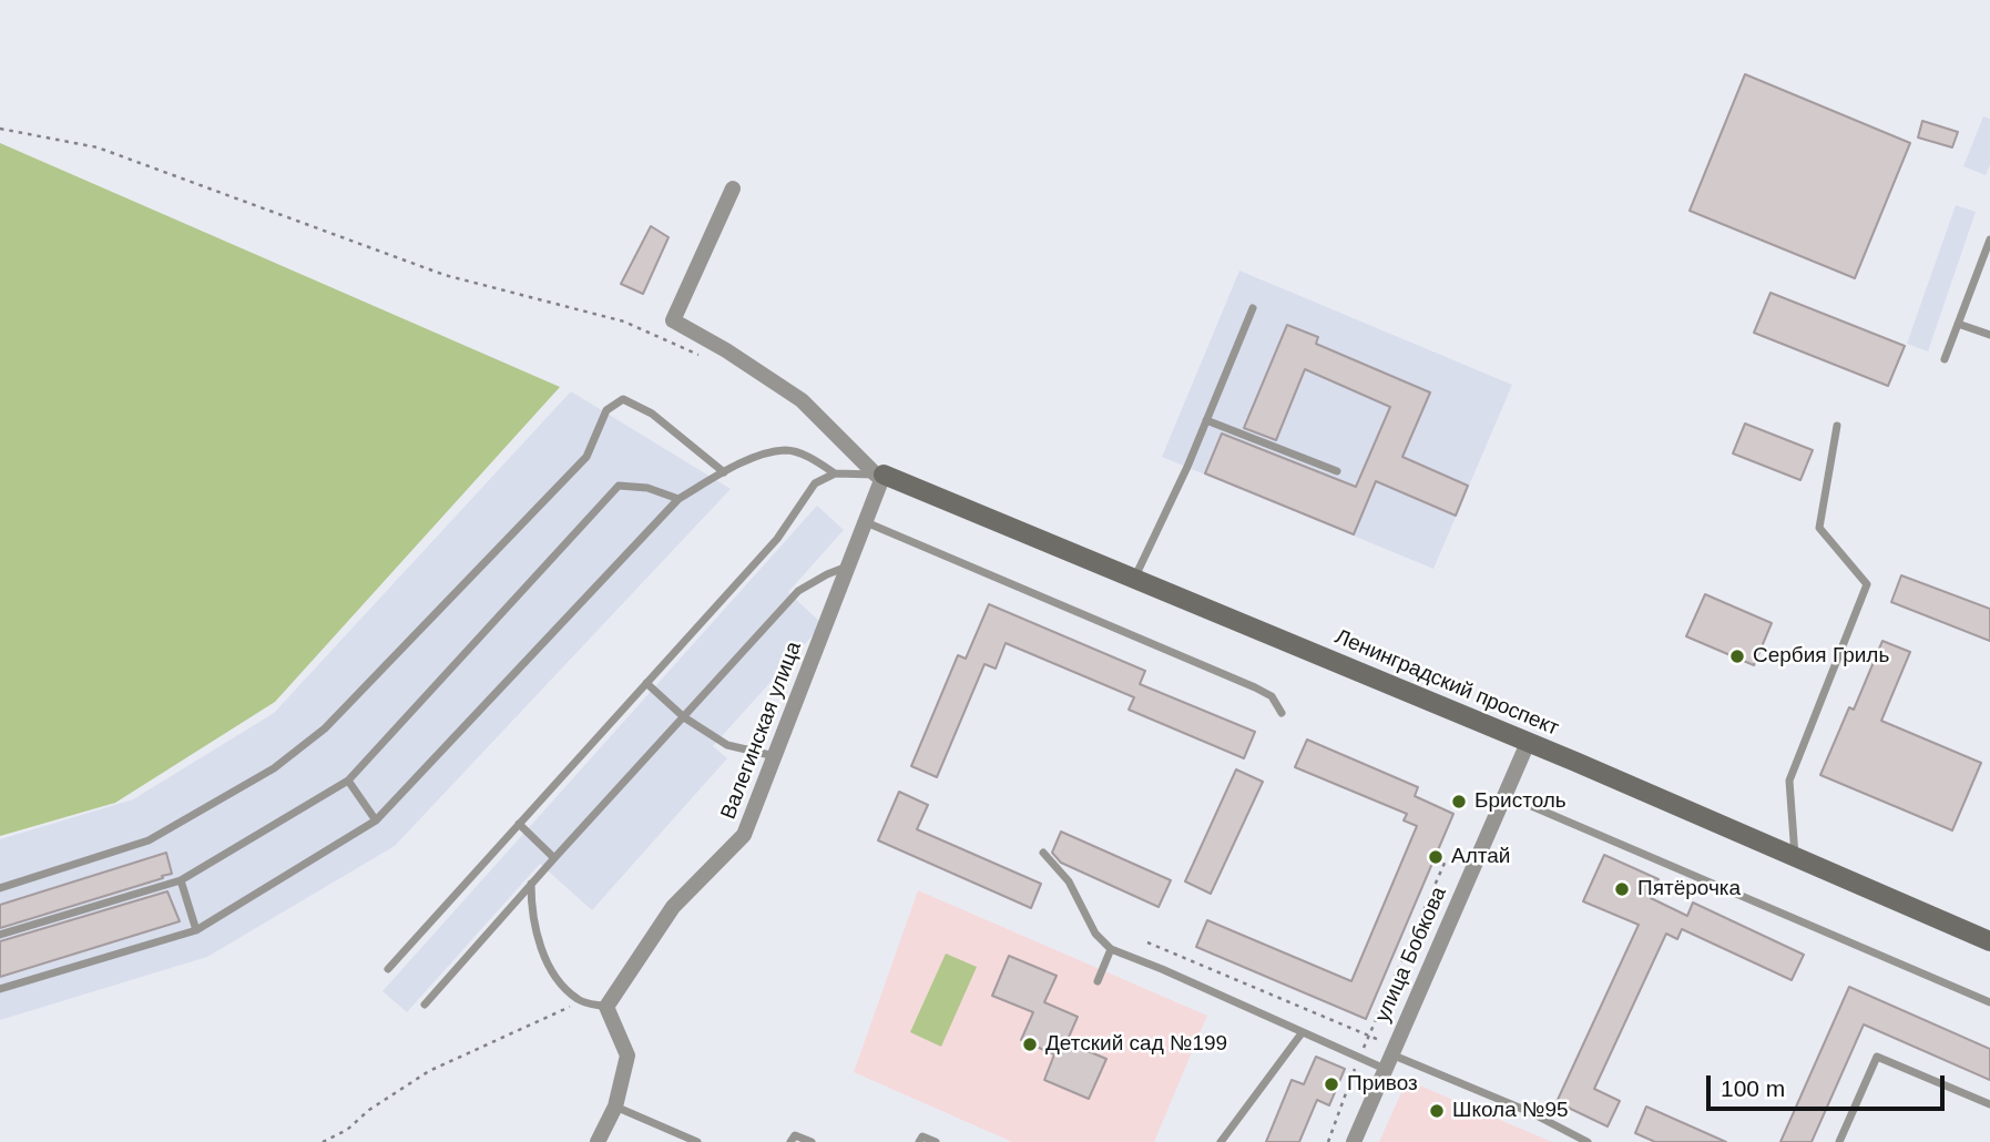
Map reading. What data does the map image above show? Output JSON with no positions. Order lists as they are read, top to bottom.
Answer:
{
  "streets": {
    "street": ["Ленинградский проспект", "Валегинская улица", "улица Бобкова"]
  },
  "crossings": [
    ["Ленинградский проспект", "Валегинская улица"],
    ["Ленинградский проспект", "улица Бобкова"]
  ],
  "places": [
    "Сербия Гриль",
    "Бристоль",
    "Алтай",
    "Пятёрочка",
    "Детский сад №199",
    "Привоз",
    "Школа №95"
  ],
  "scale_bar": "100 m"
}
